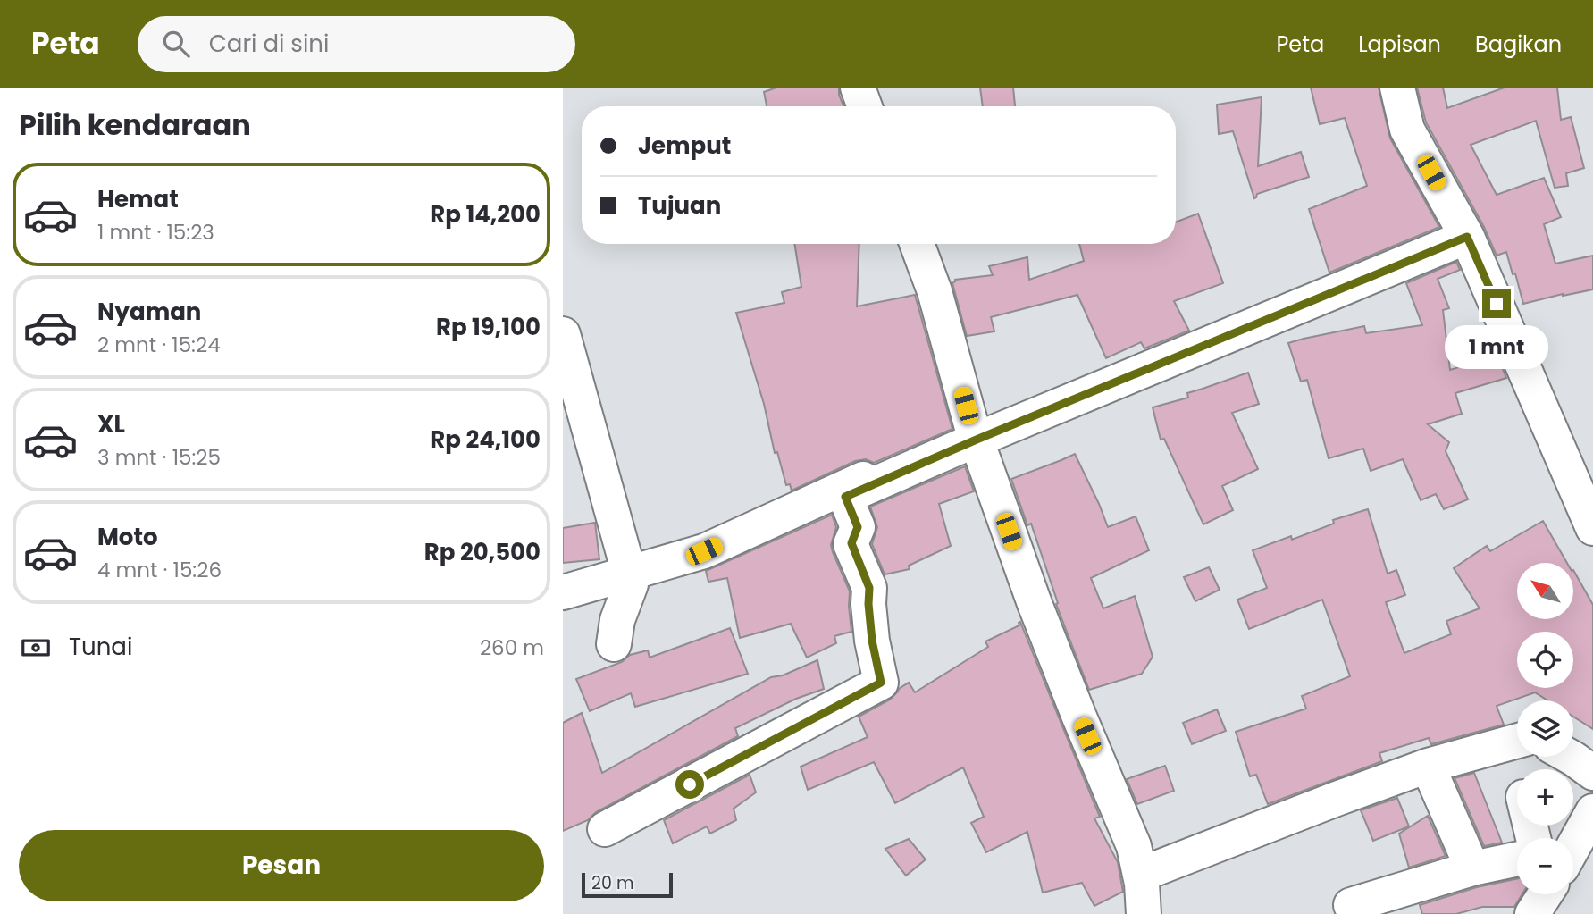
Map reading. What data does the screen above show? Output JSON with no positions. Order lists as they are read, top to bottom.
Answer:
{
  "scale_bar": "20 m",
  "north": "top left",
  "page": {
    "header": "Peta",
    "search": "Cari di sini",
    "nav": ["Peta", "Lapisan", "Bagikan"],
    "heading": "Pilih kendaraan",
    "banner": ["Jemput", "Tujuan"],
    "list": [
      {
        "name": "Hemat",
        "note": "1 mnt · 15:23",
        "value": "Rp 14,200"
      },
      {
        "name": "Nyaman",
        "note": "2 mnt · 15:24",
        "value": "Rp 19,100"
      },
      {
        "name": "XL",
        "note": "3 mnt · 15:25",
        "value": "Rp 24,100"
      },
      {
        "name": "Moto",
        "note": "4 mnt · 15:26",
        "value": "Rp 20,500"
      }
    ],
    "bubble": "1 mnt",
    "map_buttons": ["+", "−"],
    "pay": ["Tunai", "260 m"],
    "buttons": "Pesan",
    "scale": "20 m"
  }
}
